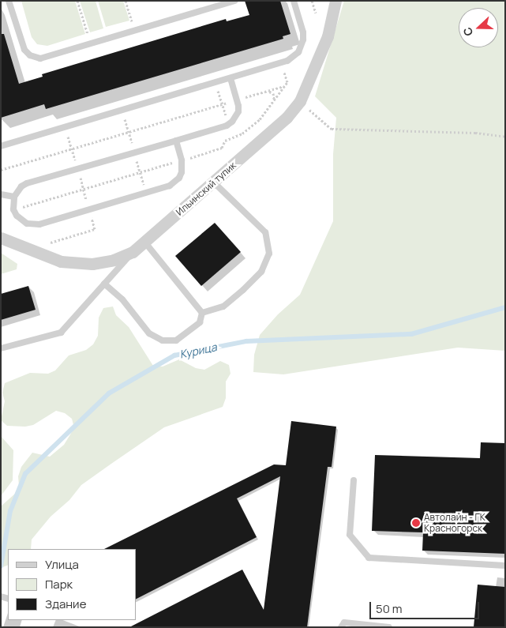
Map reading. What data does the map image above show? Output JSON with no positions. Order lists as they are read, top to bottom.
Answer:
{
  "streets": {
    "street": ["Ильинский тупик"]
  },
  "water": ["Курица"],
  "places": ["Автолайн - ГК Красногорск"],
  "legend": ["Улица", "Парк", "Здание"],
  "scale_bar": "50 m",
  "north": "left"
}
